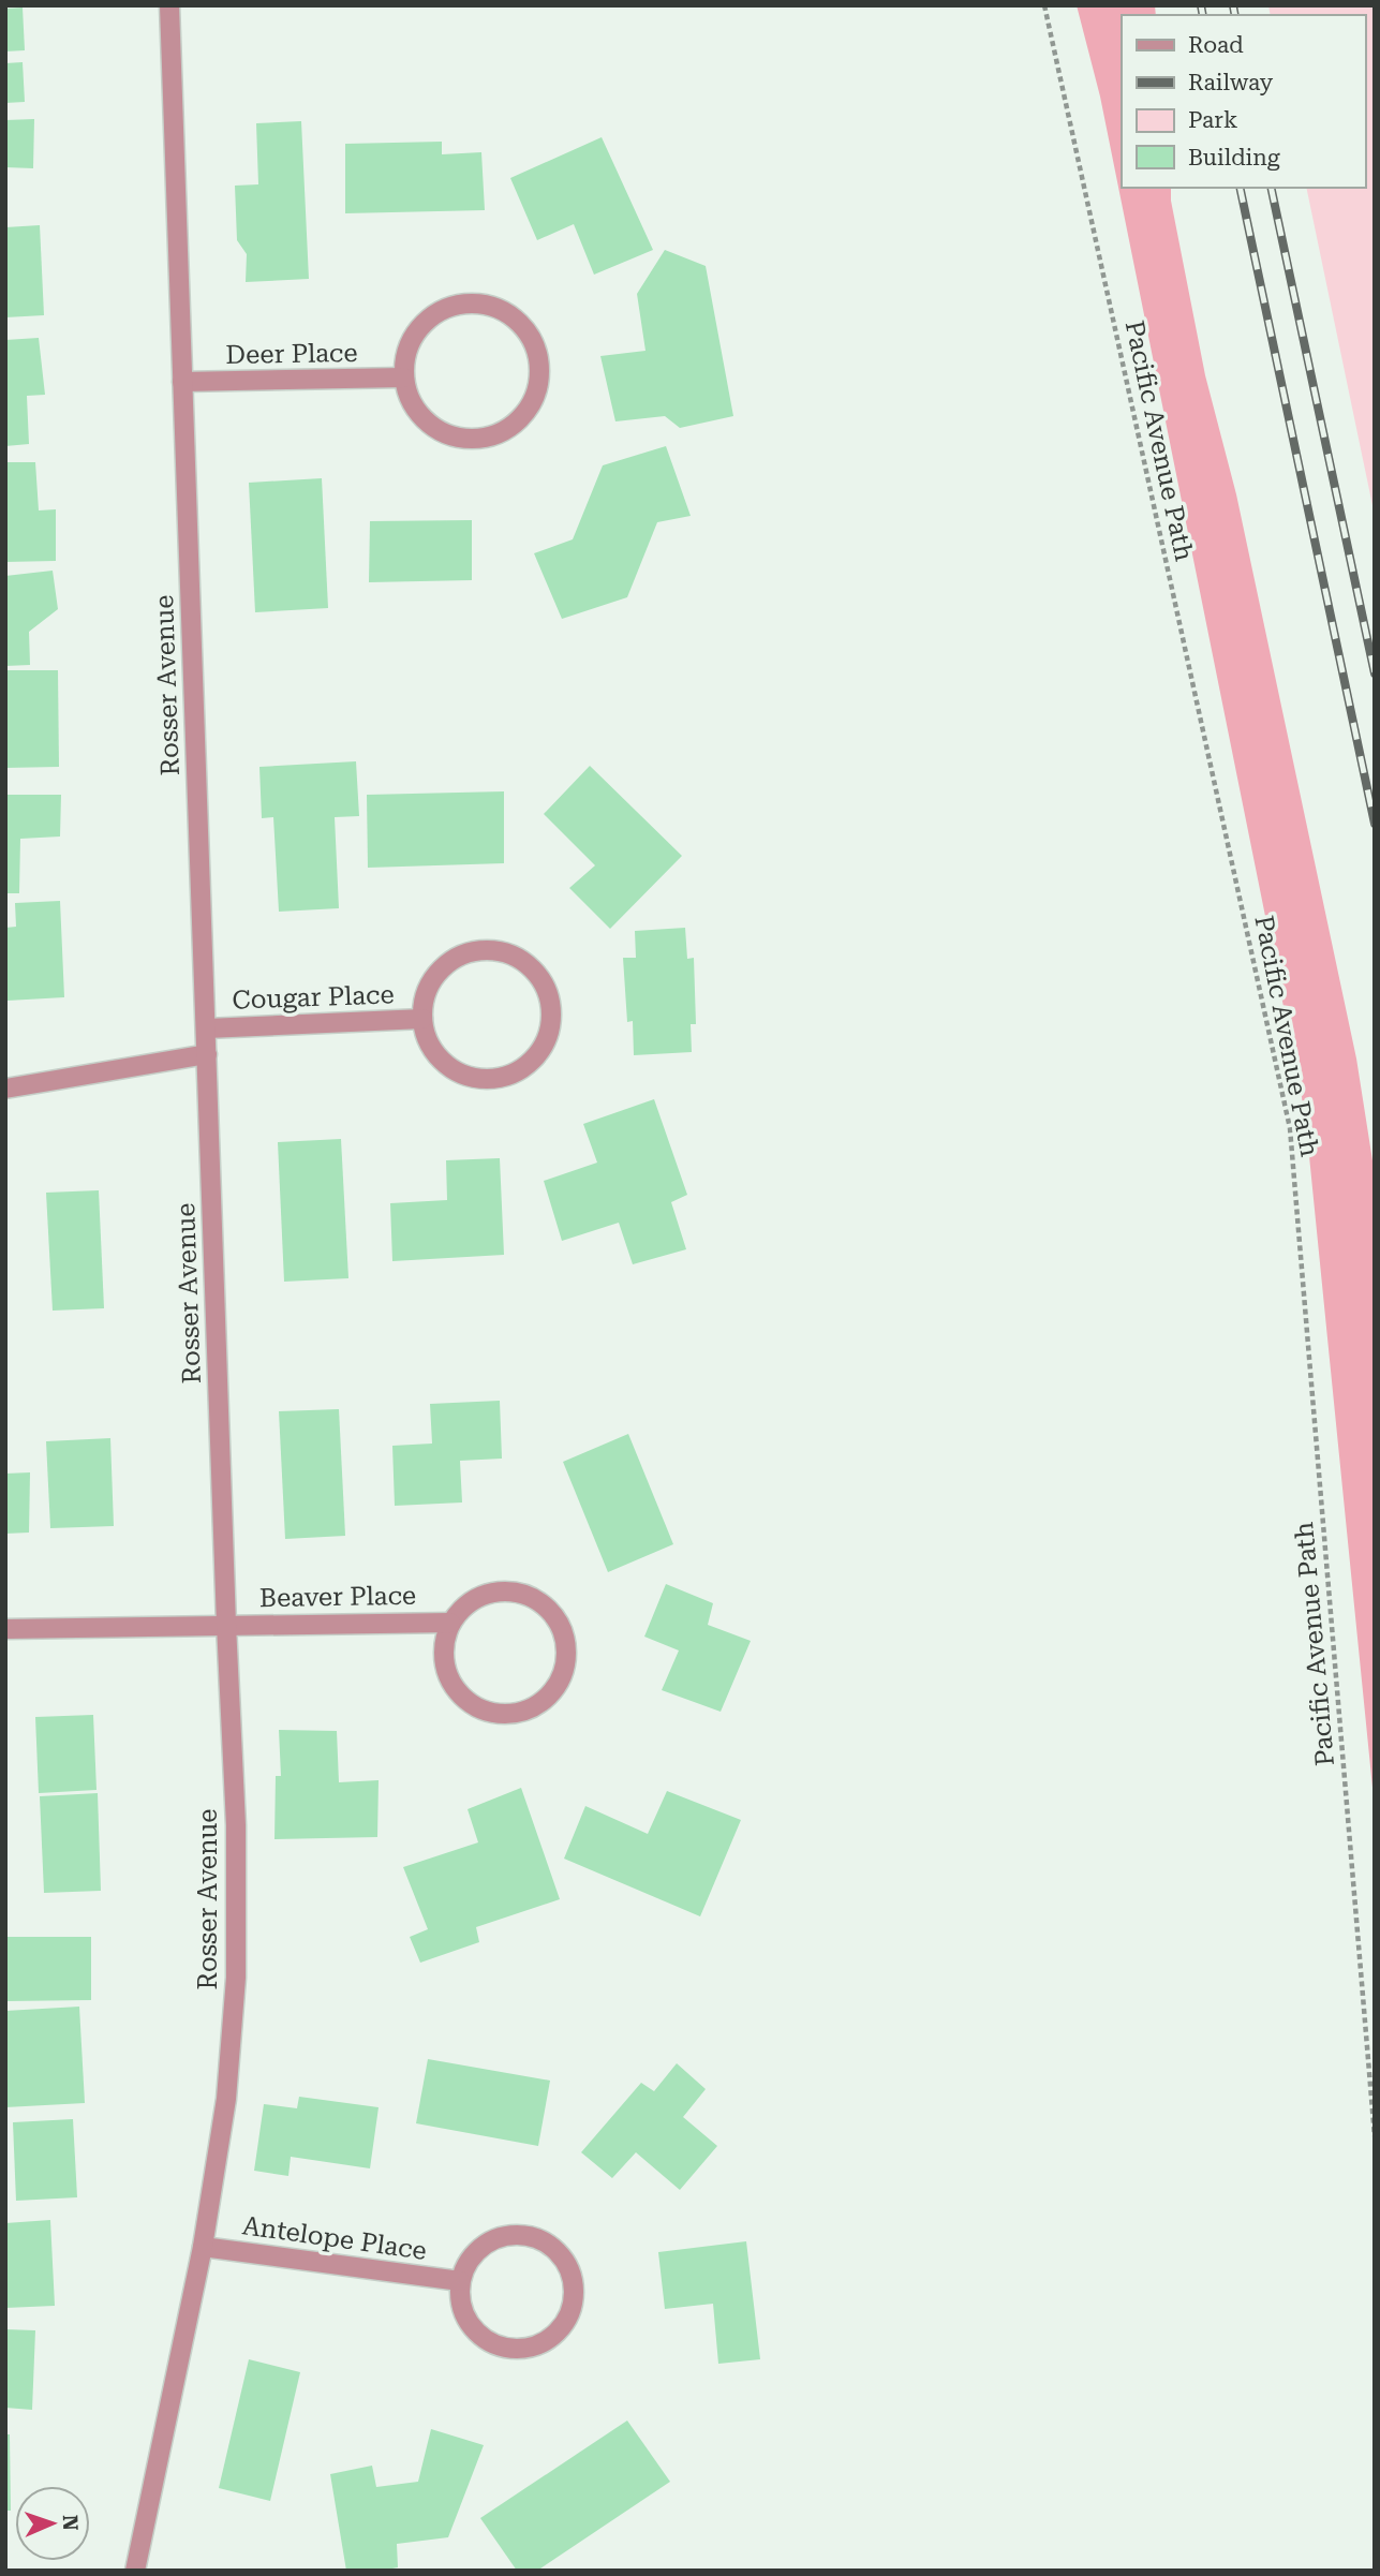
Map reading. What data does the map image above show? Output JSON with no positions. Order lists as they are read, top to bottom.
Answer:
{
  "streets": {
    "street": [
      "Deer Place",
      "Rosser Avenue",
      "Cougar Place",
      "Beaver Place",
      "Antelope Place"
    ],
    "path": ["Pacific Avenue Path"]
  },
  "crossings": [
    ["Deer Place", "Rosser Avenue"],
    ["Rosser Avenue", "Cougar Place"],
    ["Rosser Avenue", "Beaver Place"],
    ["Rosser Avenue", "Antelope Place"]
  ],
  "legend": [
    "Road",
    "Railway",
    "Park",
    "Building"
  ],
  "north": "right"
}
